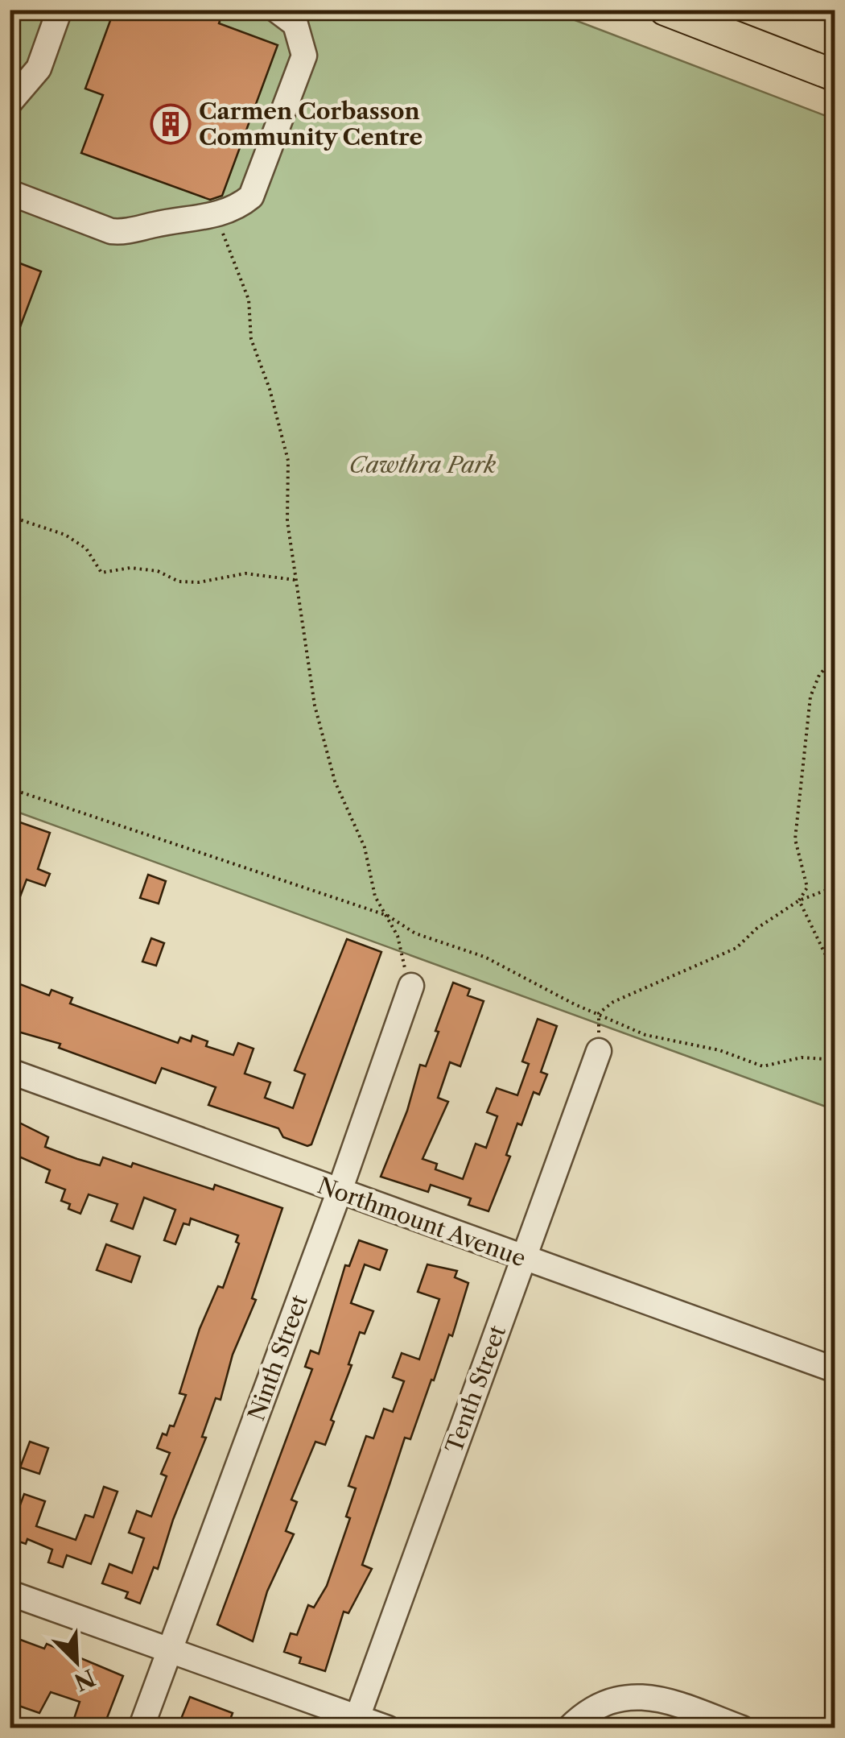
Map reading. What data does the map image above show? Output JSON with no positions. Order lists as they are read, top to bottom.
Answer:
{
  "streets": {
    "street": ["Northmount Avenue", "Ninth Street", "Tenth Street"]
  },
  "crossings": [
    ["Northmount Avenue", "Ninth Street"],
    ["Northmount Avenue", "Tenth Street"]
  ],
  "parks": ["Cawthra Park"],
  "places": {
    "building": ["Carmen Corbasson Community Centre"]
  },
  "north": "bottom right"
}
